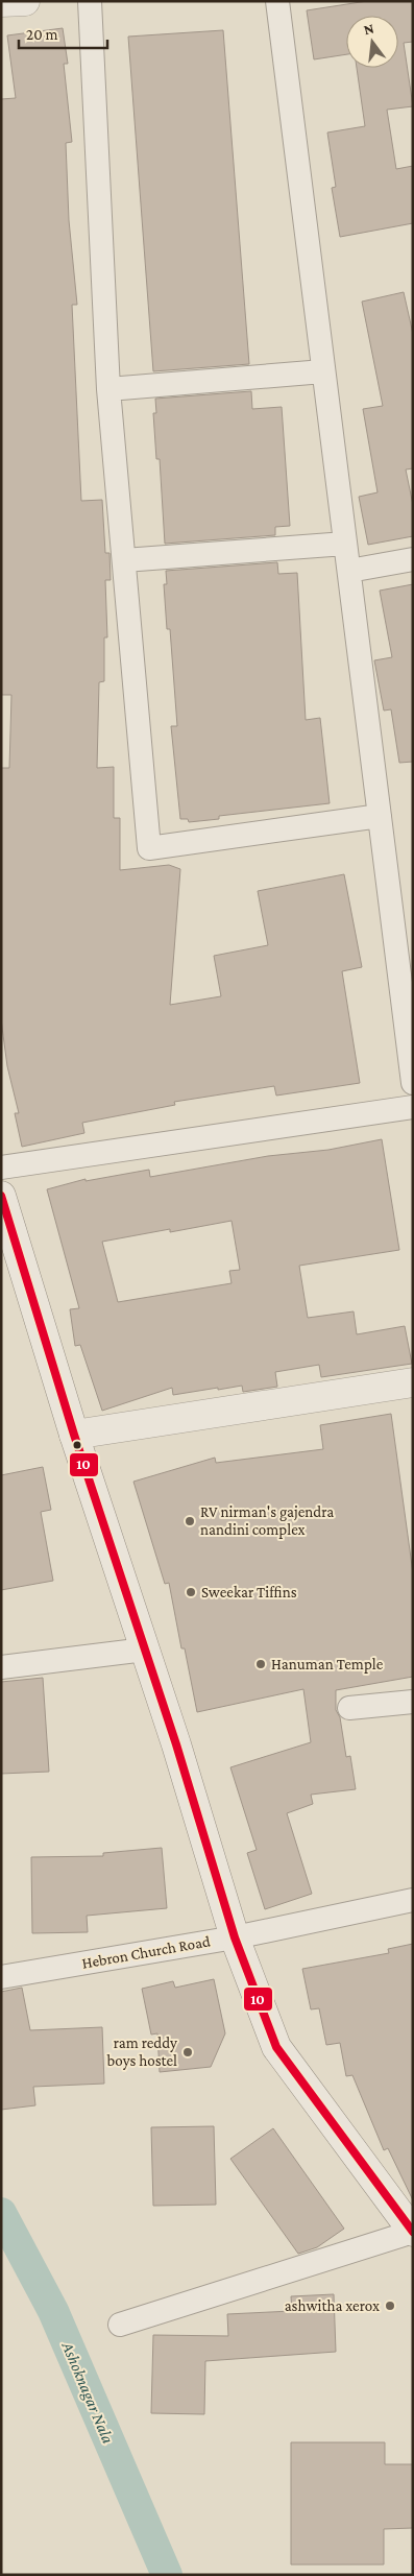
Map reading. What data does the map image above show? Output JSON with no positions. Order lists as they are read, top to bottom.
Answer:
{
  "streets": {
    "street": ["Hebron Church Road"]
  },
  "water": ["Ashoknagar Nala"],
  "places": [
    "RV nirman's gajendra nandini complex",
    "Sweekar Tiffins",
    "Hanuman Temple",
    "ram reddy boys hostel",
    "ashwitha xerox"
  ],
  "lines": ["transit line 10"],
  "scale_bar": "20 m",
  "north": "top"
}
